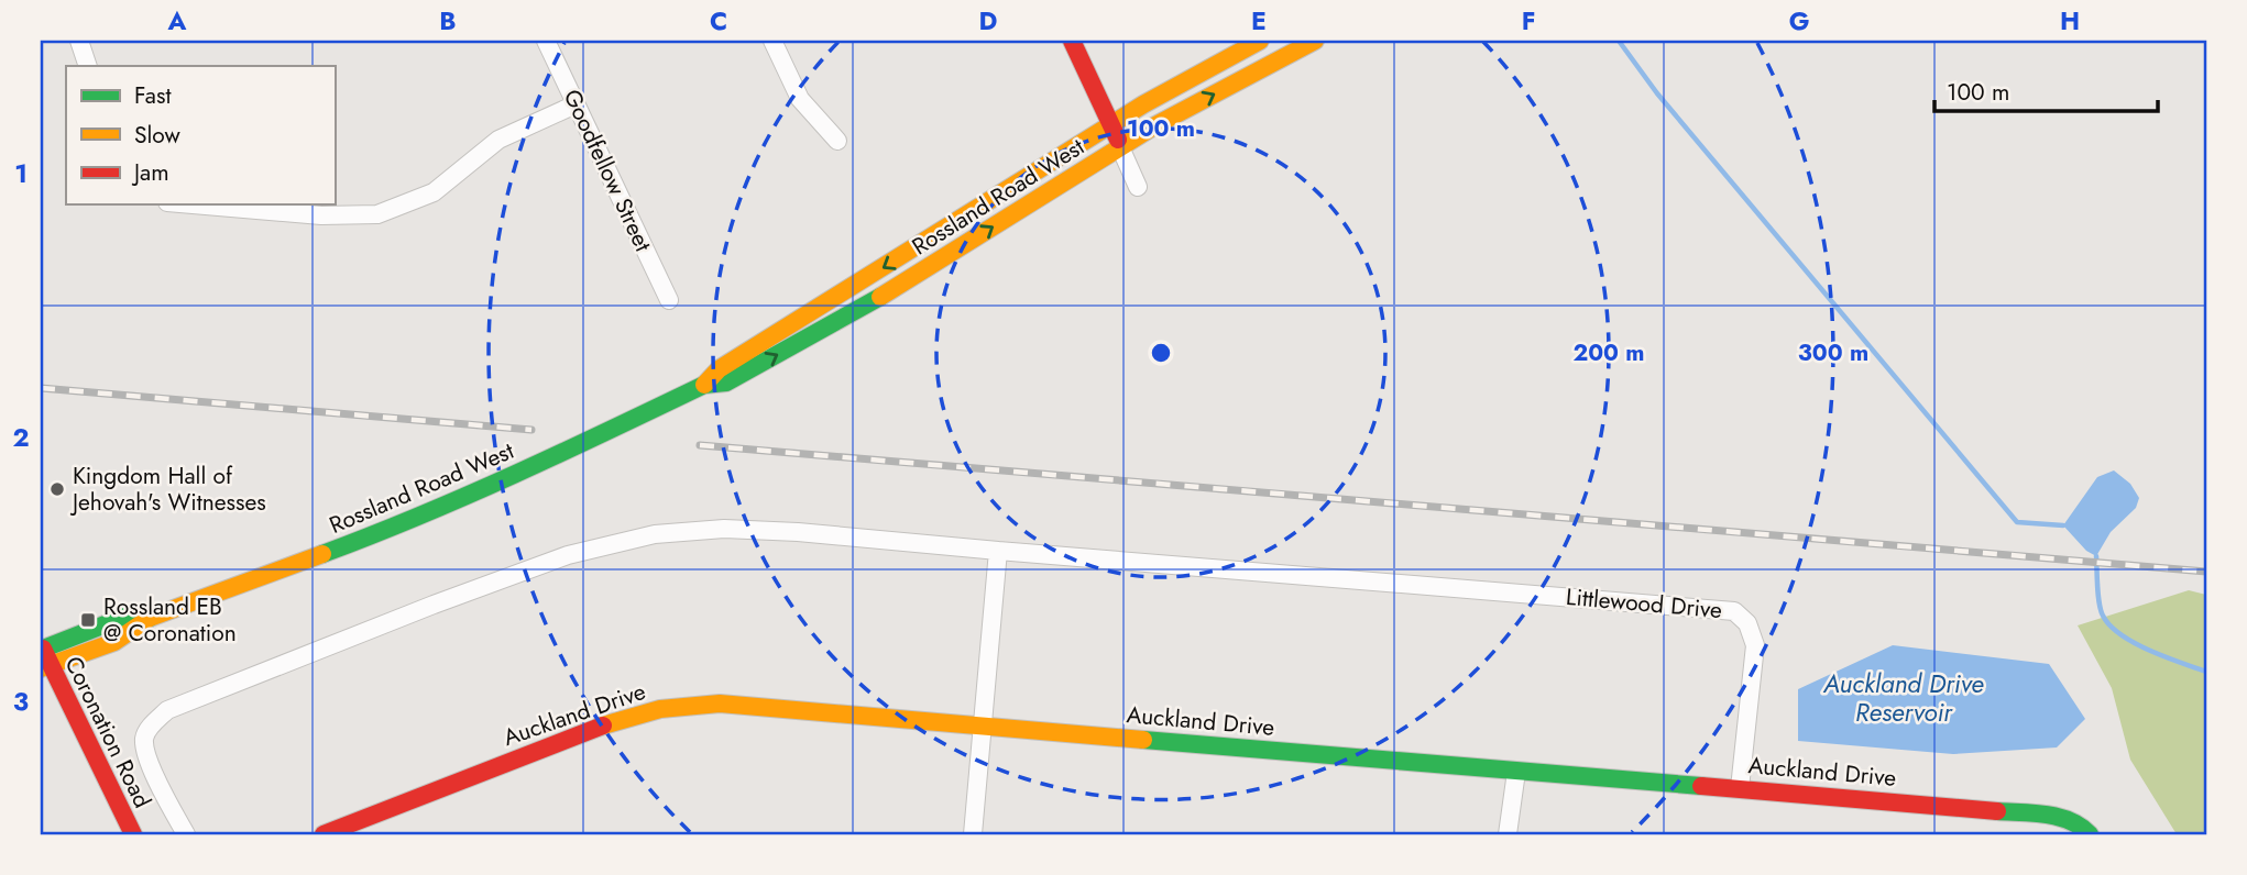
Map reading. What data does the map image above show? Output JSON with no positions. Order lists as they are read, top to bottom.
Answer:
{
  "streets": {
    "street": [
      "Goodfellow Street",
      "Rossland Road West",
      "Littlewood Drive",
      "Auckland Drive",
      "Coronation Road"
    ]
  },
  "crossings": [
    ["Rossland Road West", "Coronation Road"],
    ["Littlewood Drive", "Auckland Drive"]
  ],
  "water": ["Auckland Drive Reservoir"],
  "places": {
    "other": ["Kingdom Hall of Jehovah's Witnesses"],
    "transit": ["Rossland EB @ Coronation"]
  },
  "legend": ["Fast", "Slow", "Jam"],
  "scale_bar": "100 m",
  "grid": {
    "columns": [
      "A",
      "B",
      "C",
      "D",
      "E",
      "F",
      "G",
      "H"
    ],
    "rows": ["1", "2", "3"]
  },
  "rings": ["100 m", "200 m", "300 m"]
}
